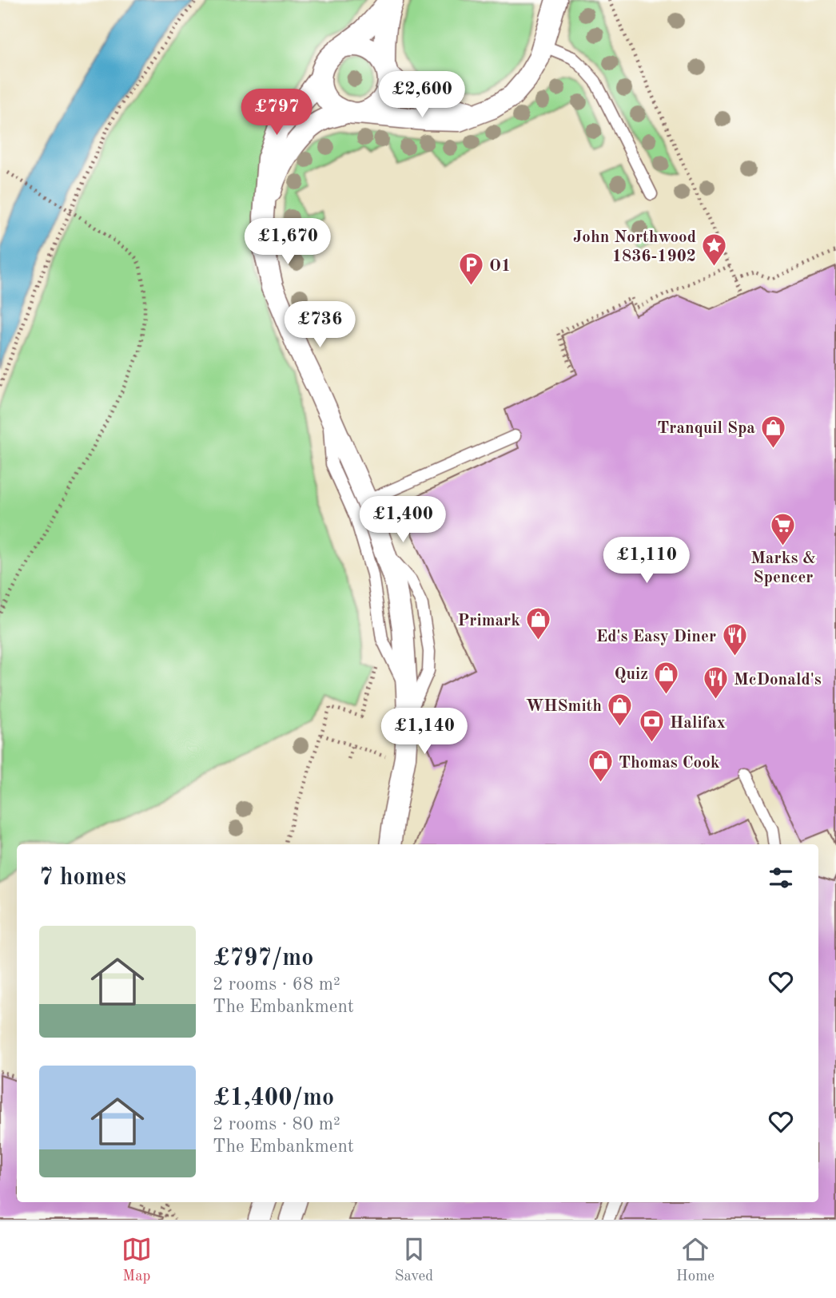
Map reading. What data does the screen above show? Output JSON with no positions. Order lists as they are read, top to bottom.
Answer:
{
  "places": {
    "place": ["John Northwood 1836-1902"],
    "parking": ["O1"],
    "shop": [
      "Tranquil Spa",
      "Primark",
      "Quiz",
      "WHSmith",
      "Thomas Cook"
    ],
    "supermarket": ["Marks & Spencer"],
    "restaurant": ["Ed's Easy Diner", "McDonald's"],
    "bank": ["Halifax"]
  },
  "page": {
    "price": [
      "£2,600",
      "£797",
      "£1,670",
      "£736",
      "£1,400",
      "£1,110",
      "£1,140"
    ],
    "heading": "7 homes",
    "list": [
      {
        "name": "£797/mo",
        "note": "2 rooms · 68 m² · The Embankment"
      },
      {
        "name": "£1,400/mo",
        "note": "2 rooms · 80 m² · The Embankment"
      }
    ],
    "tabs": ["Map", "Saved", "Home"]
  }
}
